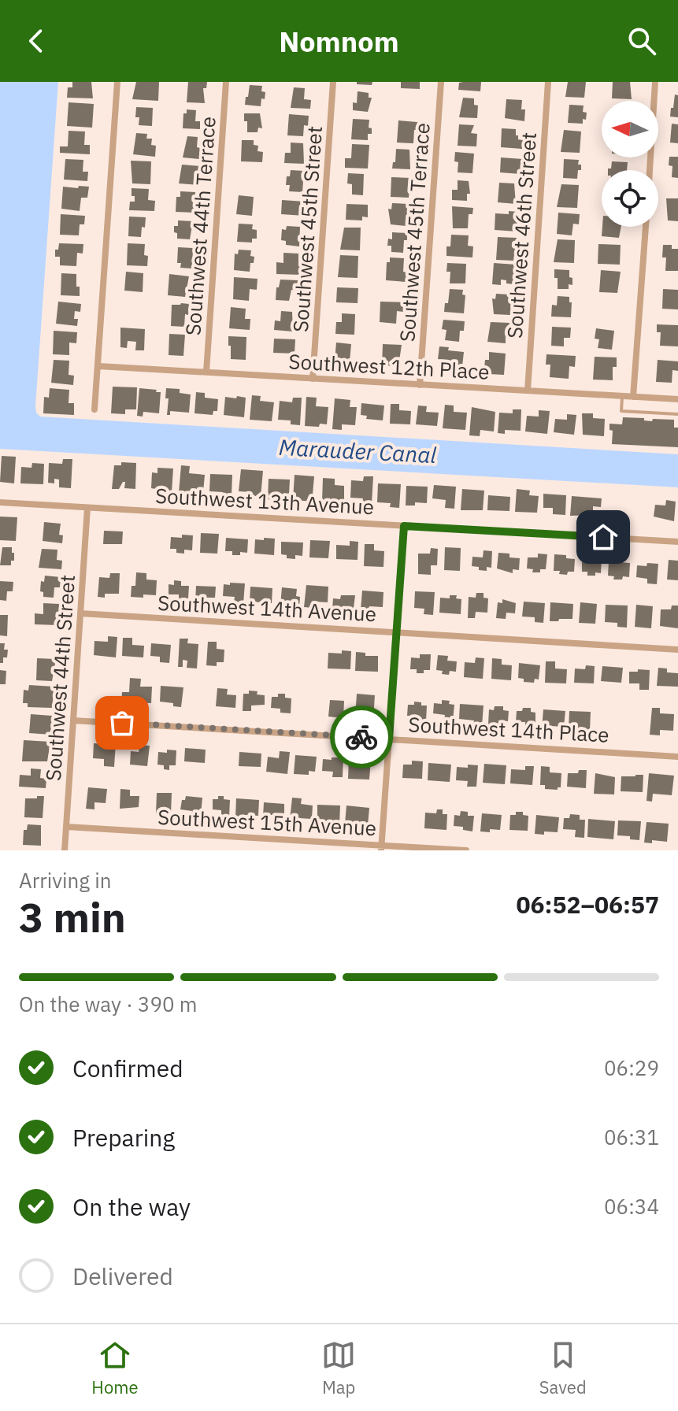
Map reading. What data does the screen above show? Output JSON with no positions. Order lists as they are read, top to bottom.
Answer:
{
  "streets": {
    "street": [
      "Southwest 44th Terrace",
      "Southwest 45th Street",
      "Southwest 45th Terrace",
      "Southwest 46th Street",
      "Southwest 12th Place",
      "Southwest 13th Avenue",
      "Southwest 14th Avenue",
      "Southwest 44th Street",
      "Southwest 14th Place",
      "Southwest 15th Avenue"
    ]
  },
  "crossings": [
    ["Southwest 44th Terrace", "Southwest 12th Place"],
    ["Southwest 45th Street", "Southwest 12th Place"],
    ["Southwest 45th Terrace", "Southwest 12th Place"],
    ["Southwest 46th Street", "Southwest 12th Place"],
    ["Southwest 13th Avenue", "Southwest 44th Street"],
    ["Southwest 14th Avenue", "Southwest 44th Street"],
    ["Southwest 44th Street", "Southwest 14th Place"],
    ["Southwest 44th Street", "Southwest 15th Avenue"]
  ],
  "water": ["Marauder Canal"],
  "north": "left",
  "page": {
    "header": "Nomnom",
    "heading": ["3 min", "Arriving in", "06:52–06:57"],
    "bar": "On the way · 390 m",
    "list": [
      ["Confirmed", "06:29"],
      ["Preparing", "06:31"],
      ["On the way", "06:34"],
      "Delivered"
    ],
    "tabs": ["Home", "Map", "Saved"]
  }
}
